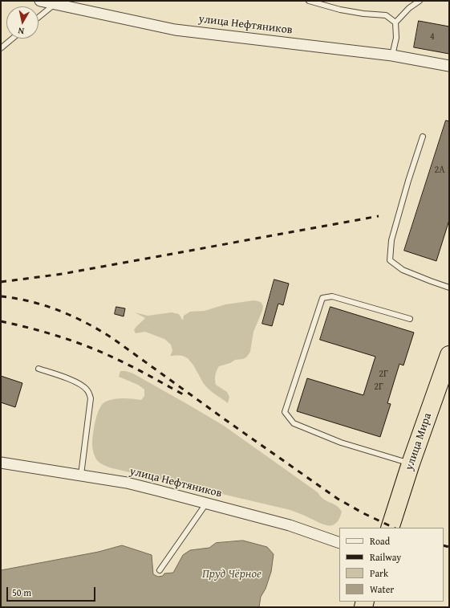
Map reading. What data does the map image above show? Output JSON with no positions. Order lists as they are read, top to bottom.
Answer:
{
  "streets": {
    "highway": ["улица Мира"],
    "street": ["улица Нефтяников"]
  },
  "water": ["Пруд Чёрное"],
  "house_numbers": [
    "4",
    "2А",
    "2Г",
    "2Г"
  ],
  "legend": [
    "Road",
    "Railway",
    "Park",
    "Water"
  ],
  "scale_bar": "50 m",
  "north": "bottom"
}
